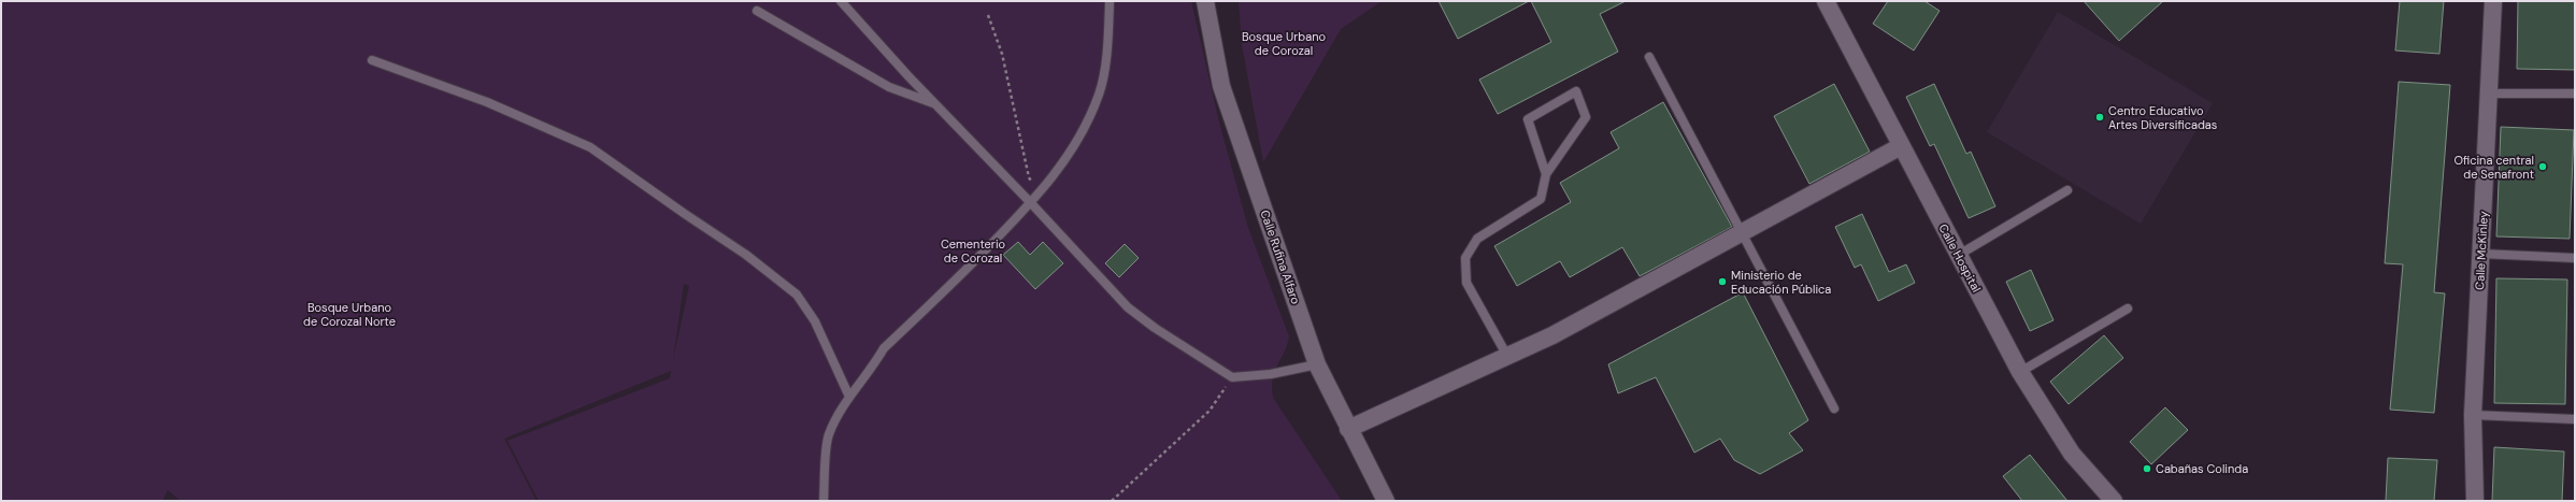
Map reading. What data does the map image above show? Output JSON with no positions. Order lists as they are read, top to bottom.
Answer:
{
  "streets": {
    "street": ["Calle McKinley", "Calle Rufina Alfaro", "Calle Hospital"]
  },
  "parks": ["Bosque Urbano de Corozal", "Cementerio de Corozal", "Bosque Urbano de Corozal Norte"],
  "places": [
    "Centro Educativo Artes Diversificadas",
    "Oficina central de Senafront",
    "Ministerio de Educación Pública",
    "Cabañas Colinda"
  ]
}
